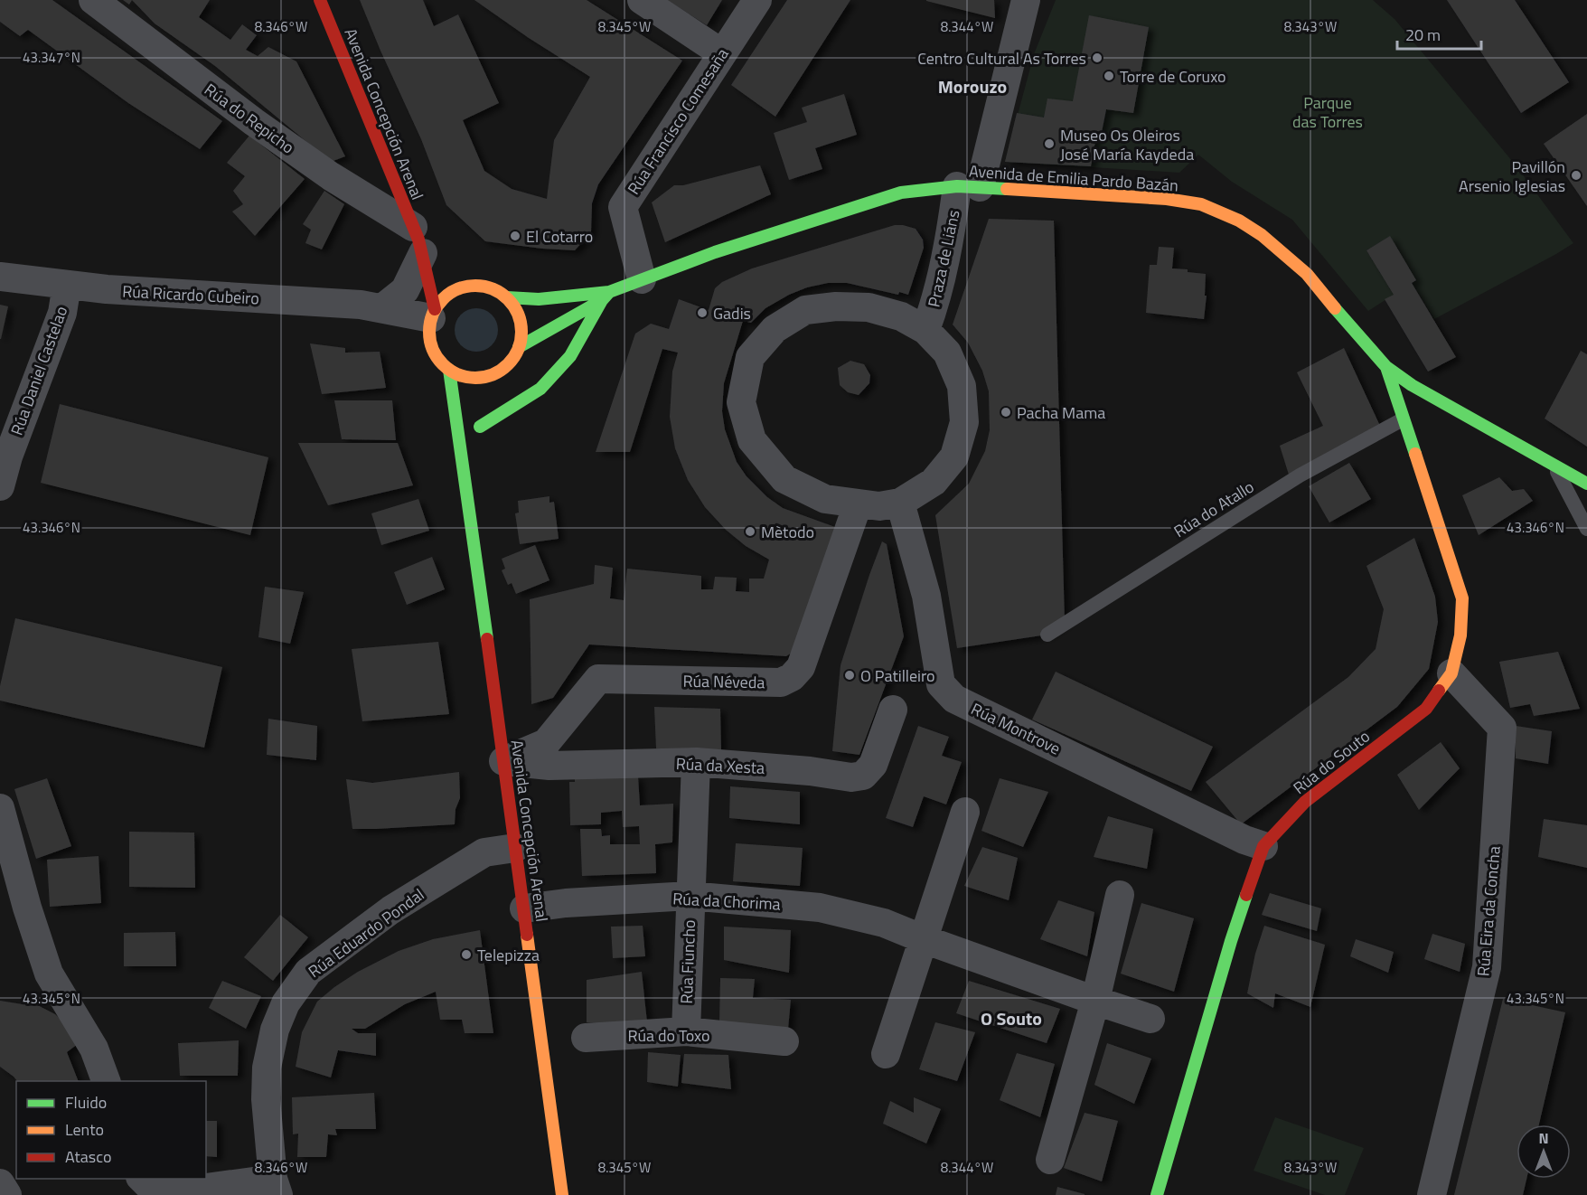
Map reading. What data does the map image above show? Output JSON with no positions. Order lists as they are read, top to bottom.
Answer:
{
  "streets": {
    "street": [
      "Avenida Concepción Arenal",
      "Rúa do Repicho",
      "Rúa Francisco Comesaña",
      "Avenida de Emilia Pardo Bazán",
      "Praza de Liáns",
      "Rúa Ricardo Cubeiro",
      "Rúa Daniel Castelao",
      "Rúa Néveda",
      "Rúa Montrove",
      "Rúa do Souto",
      "Rúa da Xesta",
      "Rúa da Chorima",
      "Rúa Eira da Concha",
      "Rúa Eduardo Pondal",
      "Rúa Fiuncho",
      "Rúa do Toxo"
    ],
    "lane": ["Rúa do Atallo"]
  },
  "crossings": [
    ["Avenida Concepción Arenal", "Rúa do Repicho"],
    ["Avenida Concepción Arenal", "Avenida de Emilia Pardo Bazán"],
    ["Avenida Concepción Arenal", "Rúa Ricardo Cubeiro"],
    ["Avenida Concepción Arenal", "Rúa Néveda"],
    ["Avenida Concepción Arenal", "Rúa da Xesta"],
    ["Avenida Concepción Arenal", "Rúa da Chorima"],
    ["Avenida Concepción Arenal", "Rúa Eduardo Pondal"],
    ["Rúa Francisco Comesaña", "Avenida de Emilia Pardo Bazán"],
    ["Avenida de Emilia Pardo Bazán", "Praza de Liáns"],
    ["Avenida de Emilia Pardo Bazán", "Rúa Ricardo Cubeiro"],
    ["Avenida de Emilia Pardo Bazán", "Rúa do Souto"],
    ["Praza de Liáns", "Rúa Néveda"],
    ["Praza de Liáns", "Rúa Montrove"],
    ["Rúa Ricardo Cubeiro", "Rúa Daniel Castelao"],
    ["Rúa do Atallo", "Rúa do Souto"],
    ["Rúa Néveda", "Rúa da Xesta"],
    ["Rúa Montrove", "Rúa do Souto"],
    ["Rúa do Souto", "Rúa Eira da Concha"],
    ["Rúa da Xesta", "Rúa Fiuncho"],
    ["Rúa da Chorima", "Rúa Fiuncho"],
    ["Rúa Fiuncho", "Rúa do Toxo"]
  ],
  "districts": ["Morouzo", "O Souto"],
  "parks": ["Parque das Torres"],
  "places": [
    "Centro Cultural As Torres",
    "Torre de Coruxo",
    "Museo Os Oleiros José María Kaydeda",
    "Pavillón Arsenio Iglesias",
    "El Cotarro",
    "Gadis",
    "Pacha Mama",
    "Mètodo",
    "O Patilleiro",
    "Telepizza"
  ],
  "legend": ["Fluido", "Lento", "Atasco"],
  "scale_bar": "20 m",
  "north": "top",
  "coordinates": [
    "8.346°W",
    "8.345°W",
    "8.344°W",
    "8.343°W",
    "43.347°N",
    "43.346°N",
    "43.345°N"
  ]
}
